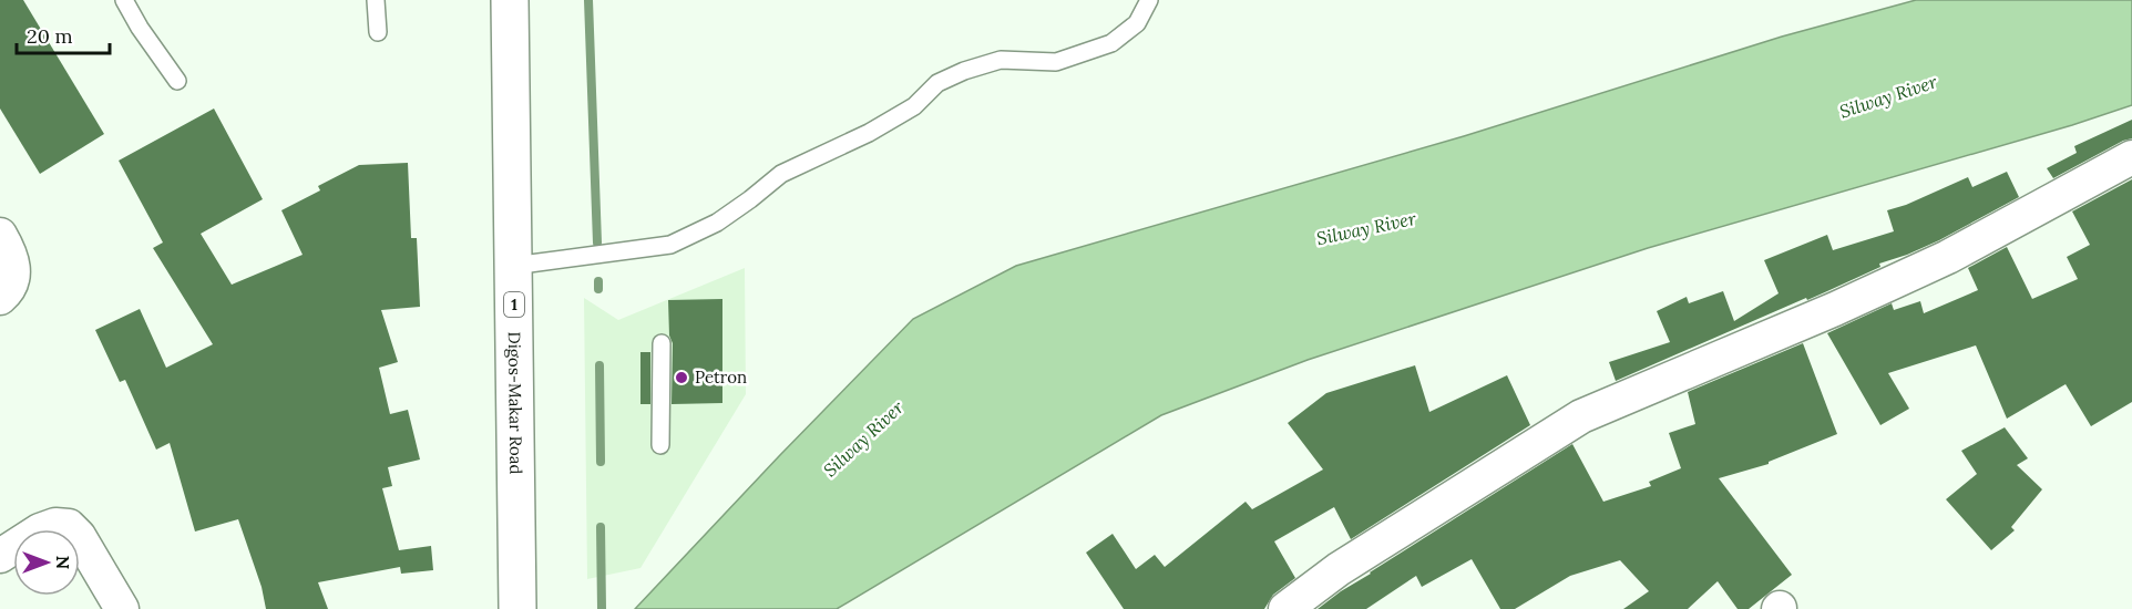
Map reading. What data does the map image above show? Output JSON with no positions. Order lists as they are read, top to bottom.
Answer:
{
  "streets": {
    "main road": ["1", "Digos-Makar Road"]
  },
  "water": ["Silway River"],
  "places": ["Petron"],
  "scale_bar": "20 m",
  "north": "right"
}
